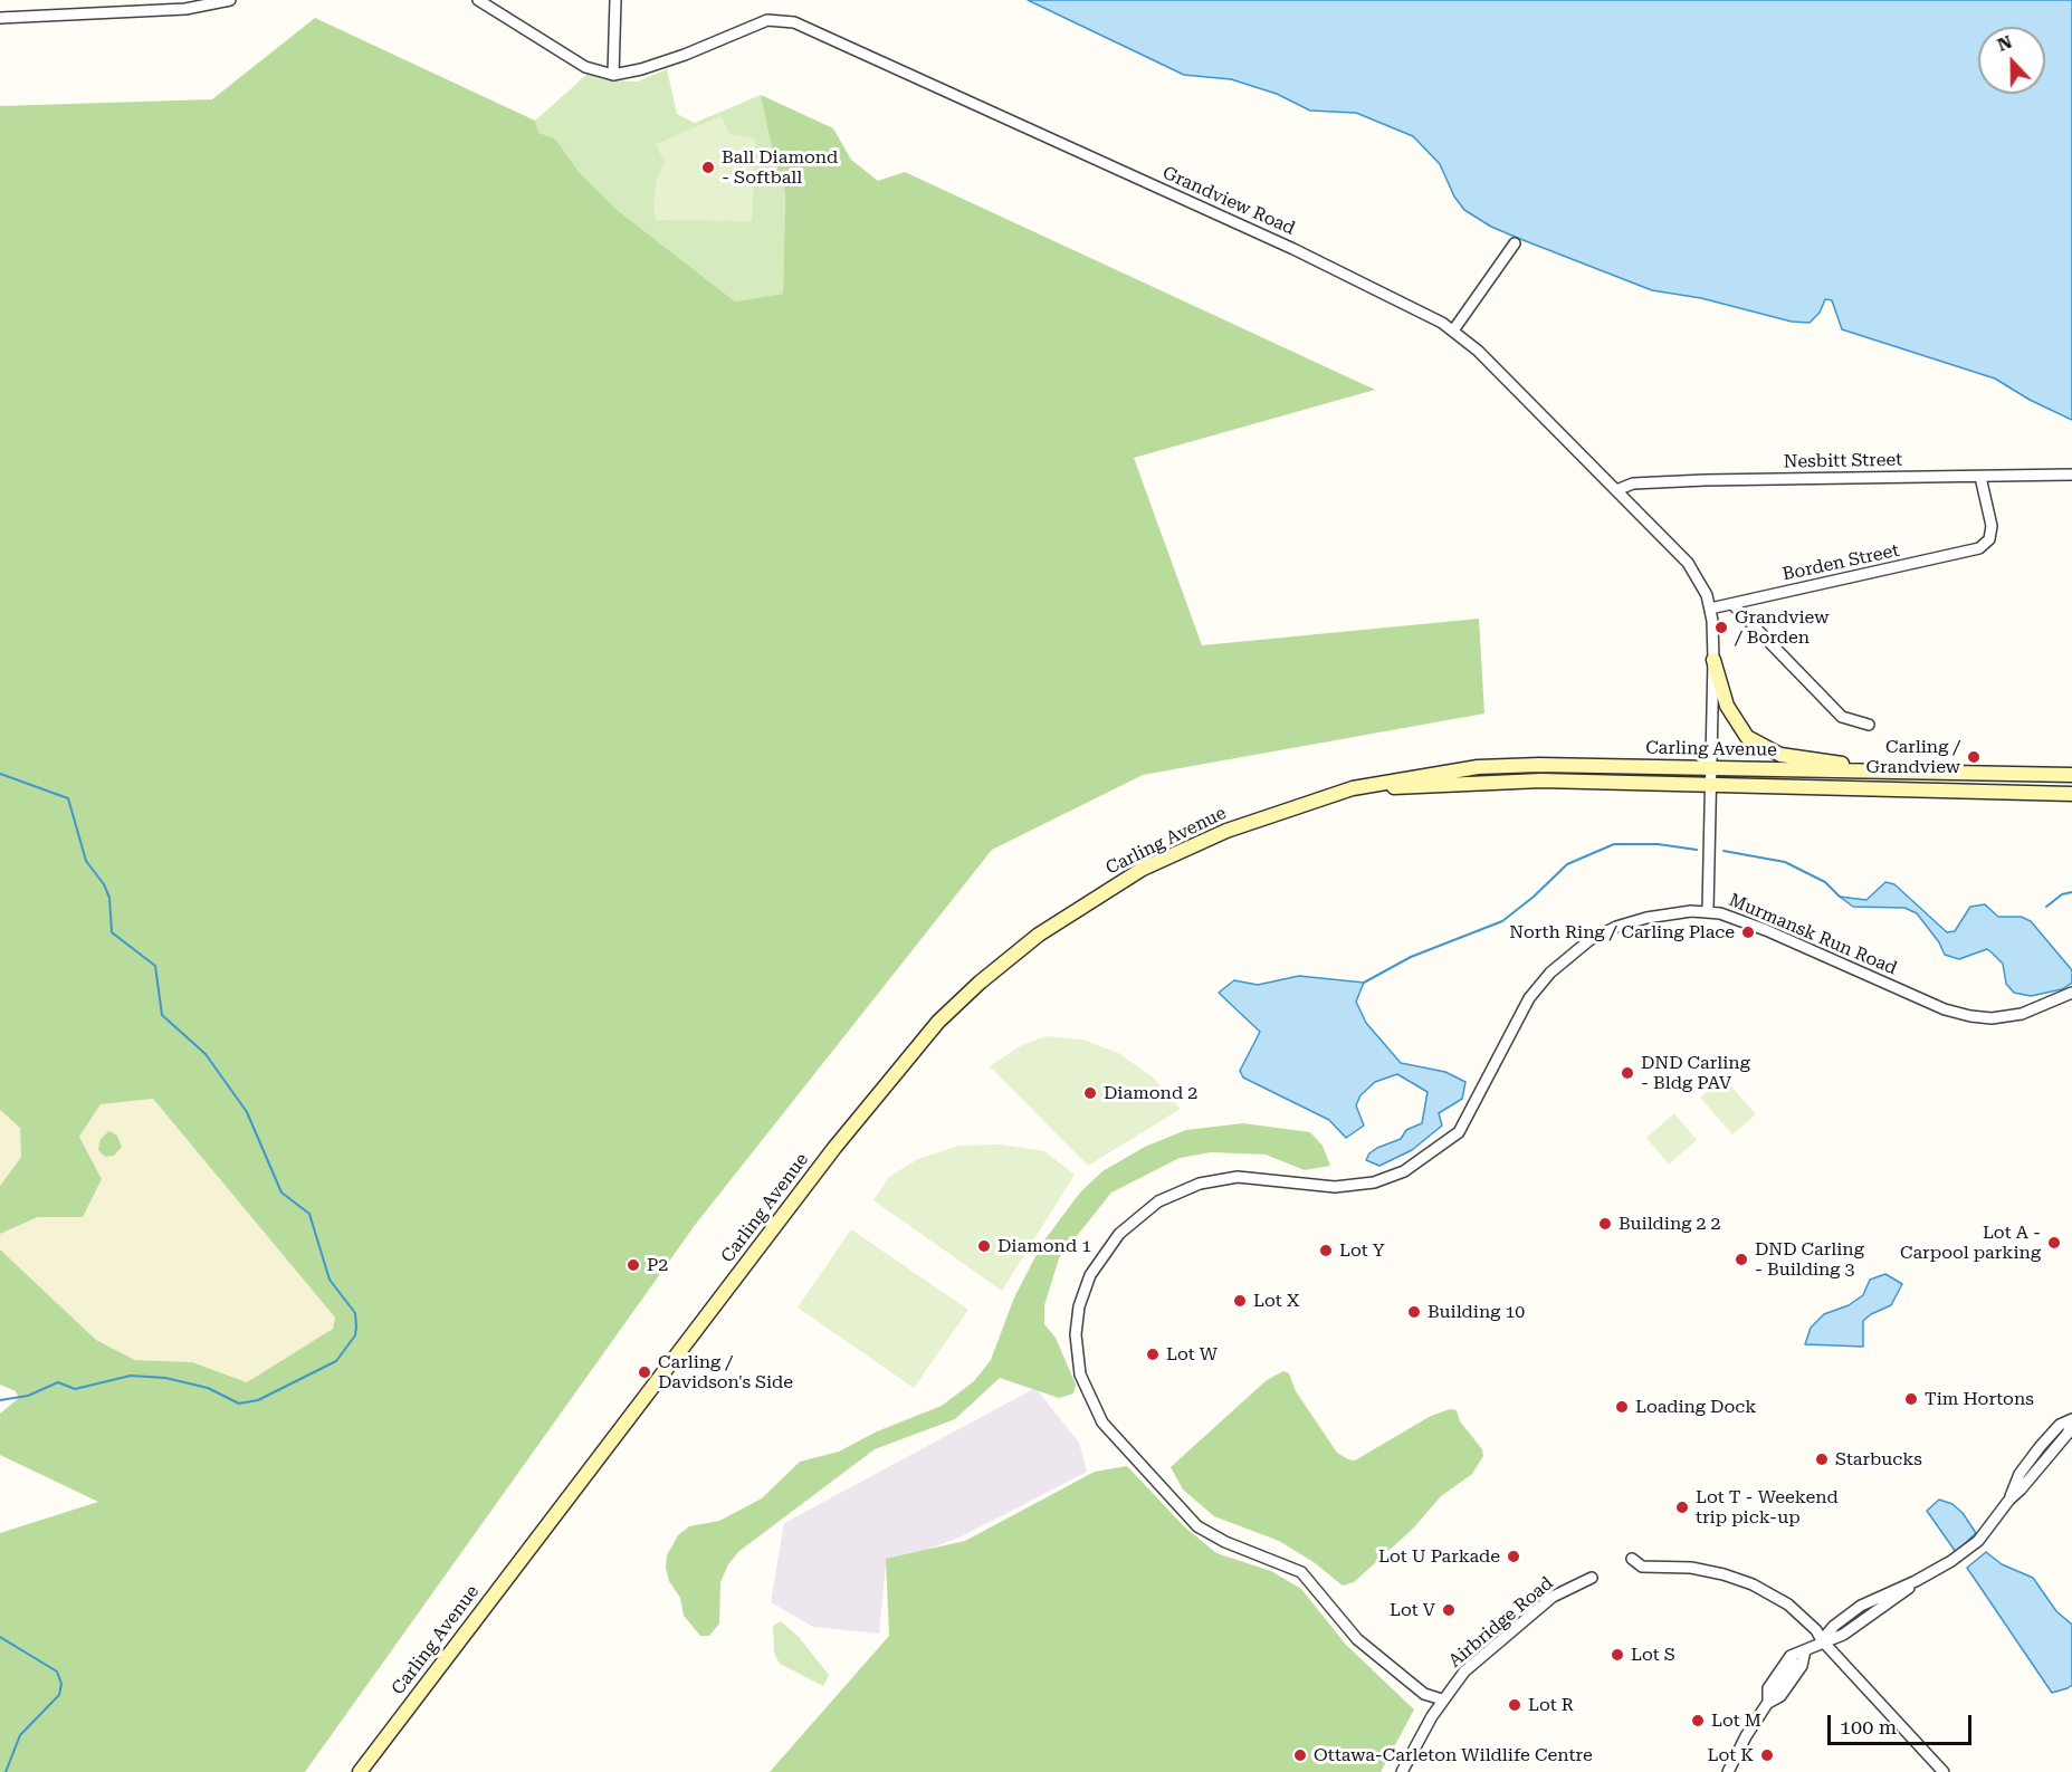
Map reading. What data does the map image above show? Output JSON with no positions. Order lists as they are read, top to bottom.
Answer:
{
  "streets": {
    "main road": ["Carling Avenue"],
    "street": [
      "Grandview Road",
      "Nesbitt Street",
      "Borden Street",
      "Murmansk Run Road",
      "Airbridge Road"
    ]
  },
  "crossings": [
    ["Grandview Road", "Nesbitt Street"],
    ["Grandview Road", "Borden Street"],
    ["Grandview Road", "Carling Avenue"],
    ["Grandview Road", "Murmansk Run Road"],
    ["Nesbitt Street", "Borden Street"],
    ["Murmansk Run Road", "Airbridge Road"]
  ],
  "places": [
    "Ball Diamond - Softball",
    "Grandview / Borden",
    "Carling / Grandview",
    "North Ring / Carling Place",
    "DND Carling - Bldg PAV",
    "Diamond 2",
    "Building 2 2",
    "Lot A - Carpool parking",
    "Diamond 1",
    "Lot Y",
    "DND Carling - Building 3",
    "P2",
    "Lot X",
    "Building 10",
    "Lot W",
    "Carling / Davidson's Side",
    "Tim Hortons",
    "Loading Dock",
    "Starbucks",
    "Lot T - Weekend trip pick-up",
    "Lot U Parkade",
    "Lot V",
    "Lot S",
    "Lot R",
    "Lot M",
    "Ottawa-Carleton Wildlife Centre",
    "Lot K"
  ],
  "scale_bar": "100 m",
  "north": "top"
}
